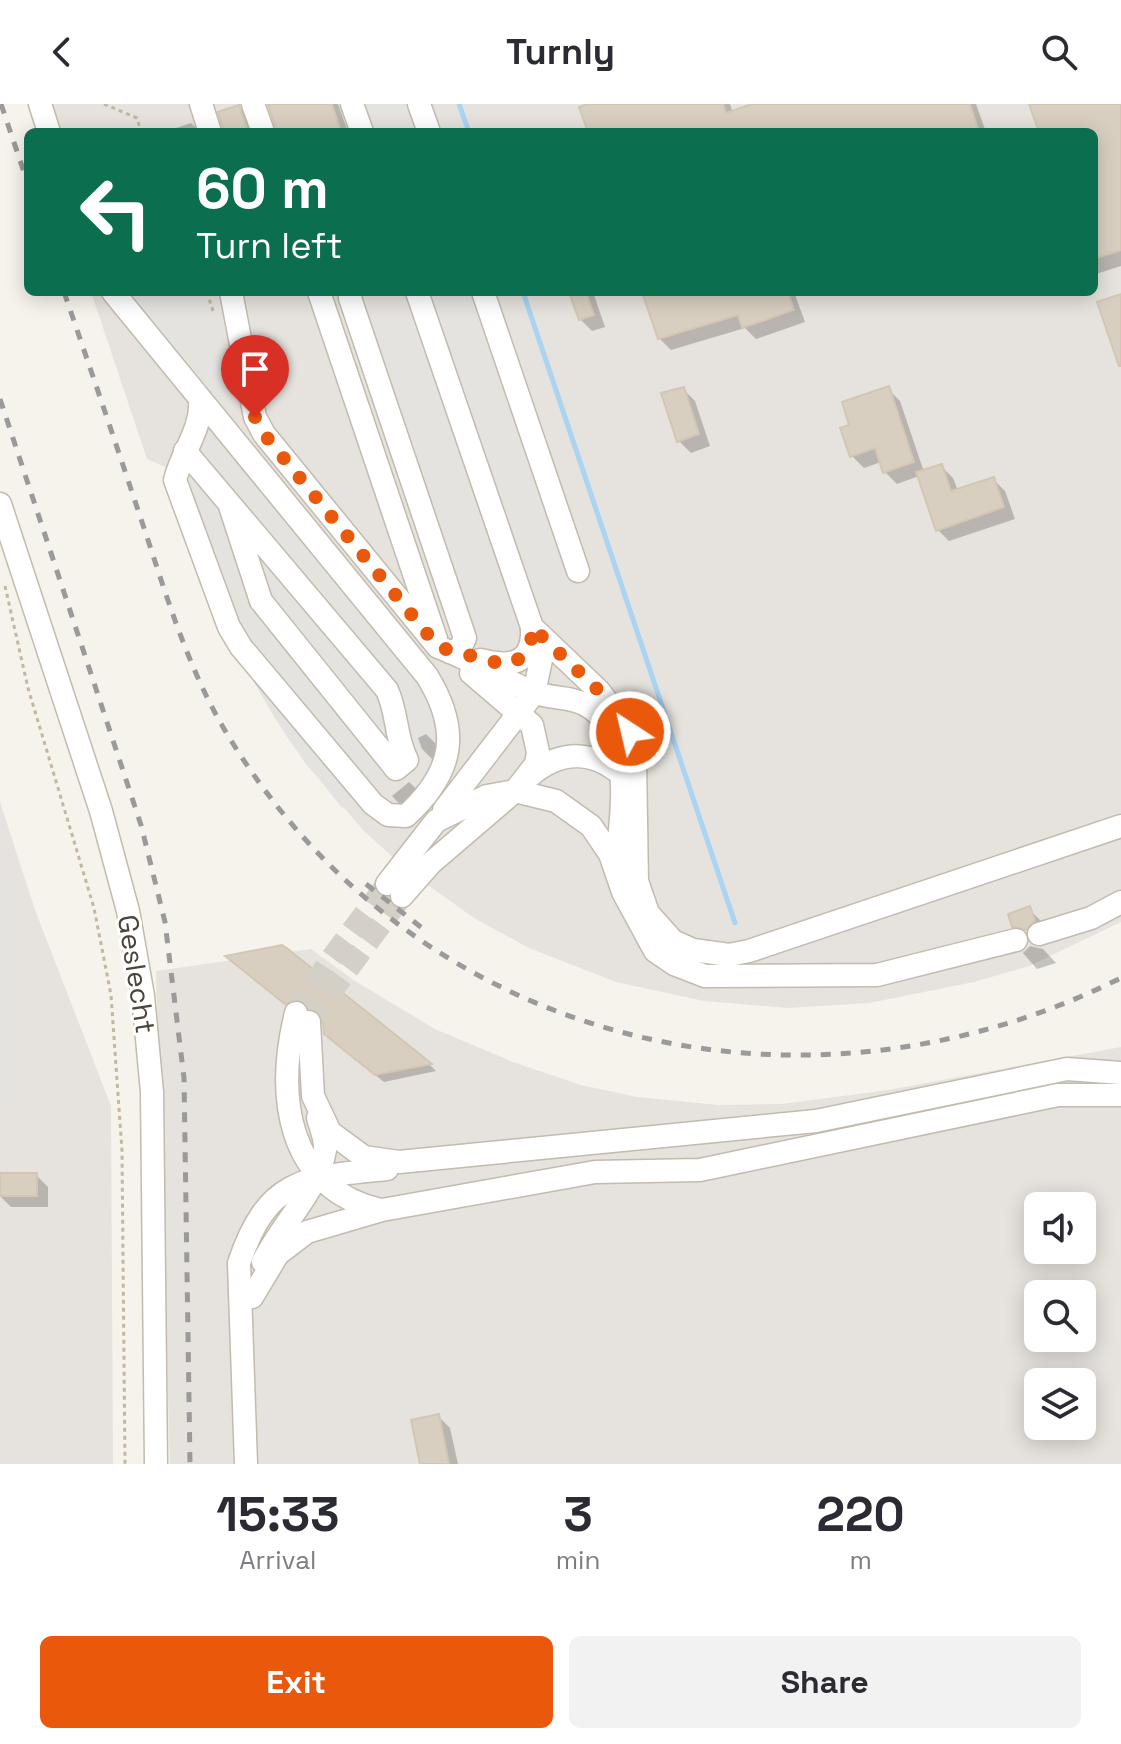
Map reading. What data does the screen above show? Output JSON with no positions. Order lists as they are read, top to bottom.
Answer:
{
  "streets": {
    "street": ["Geslecht"]
  },
  "page": {
    "header": "Turnly",
    "turn": ["60 m", "Turn left"],
    "eta": [
      "15:33",
      "Arrival",
      "3",
      "min",
      "220",
      "m"
    ],
    "buttons": ["Exit", "Share"]
  }
}
